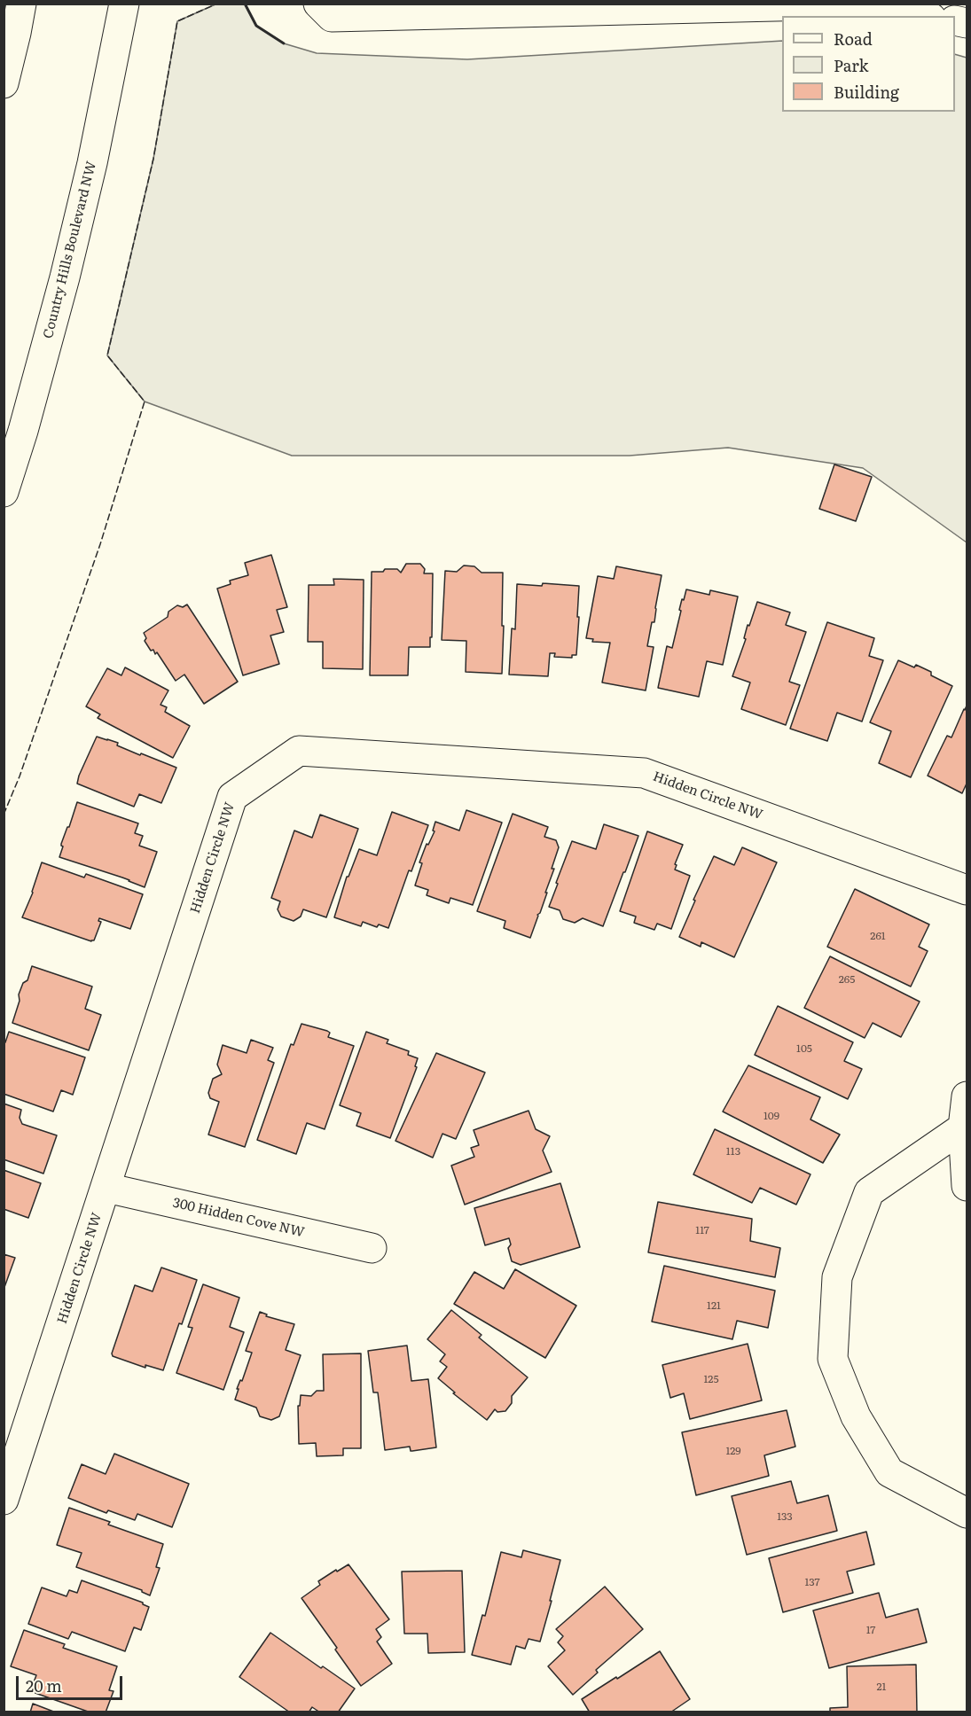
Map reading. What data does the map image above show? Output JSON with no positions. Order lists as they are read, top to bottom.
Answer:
{
  "streets": {
    "street": ["Country Hills Boulevard NW", "Hidden Circle NW", "300 Hidden Cove NW"]
  },
  "crossings": [
    ["Hidden Circle NW", "300 Hidden Cove NW"]
  ],
  "house_numbers": [
    "261",
    "265",
    "105",
    "109",
    "113",
    "117",
    "121",
    "125",
    "129",
    "133",
    "137",
    "17",
    "21"
  ],
  "legend": ["Road", "Park", "Building"],
  "scale_bar": "20 m"
}
